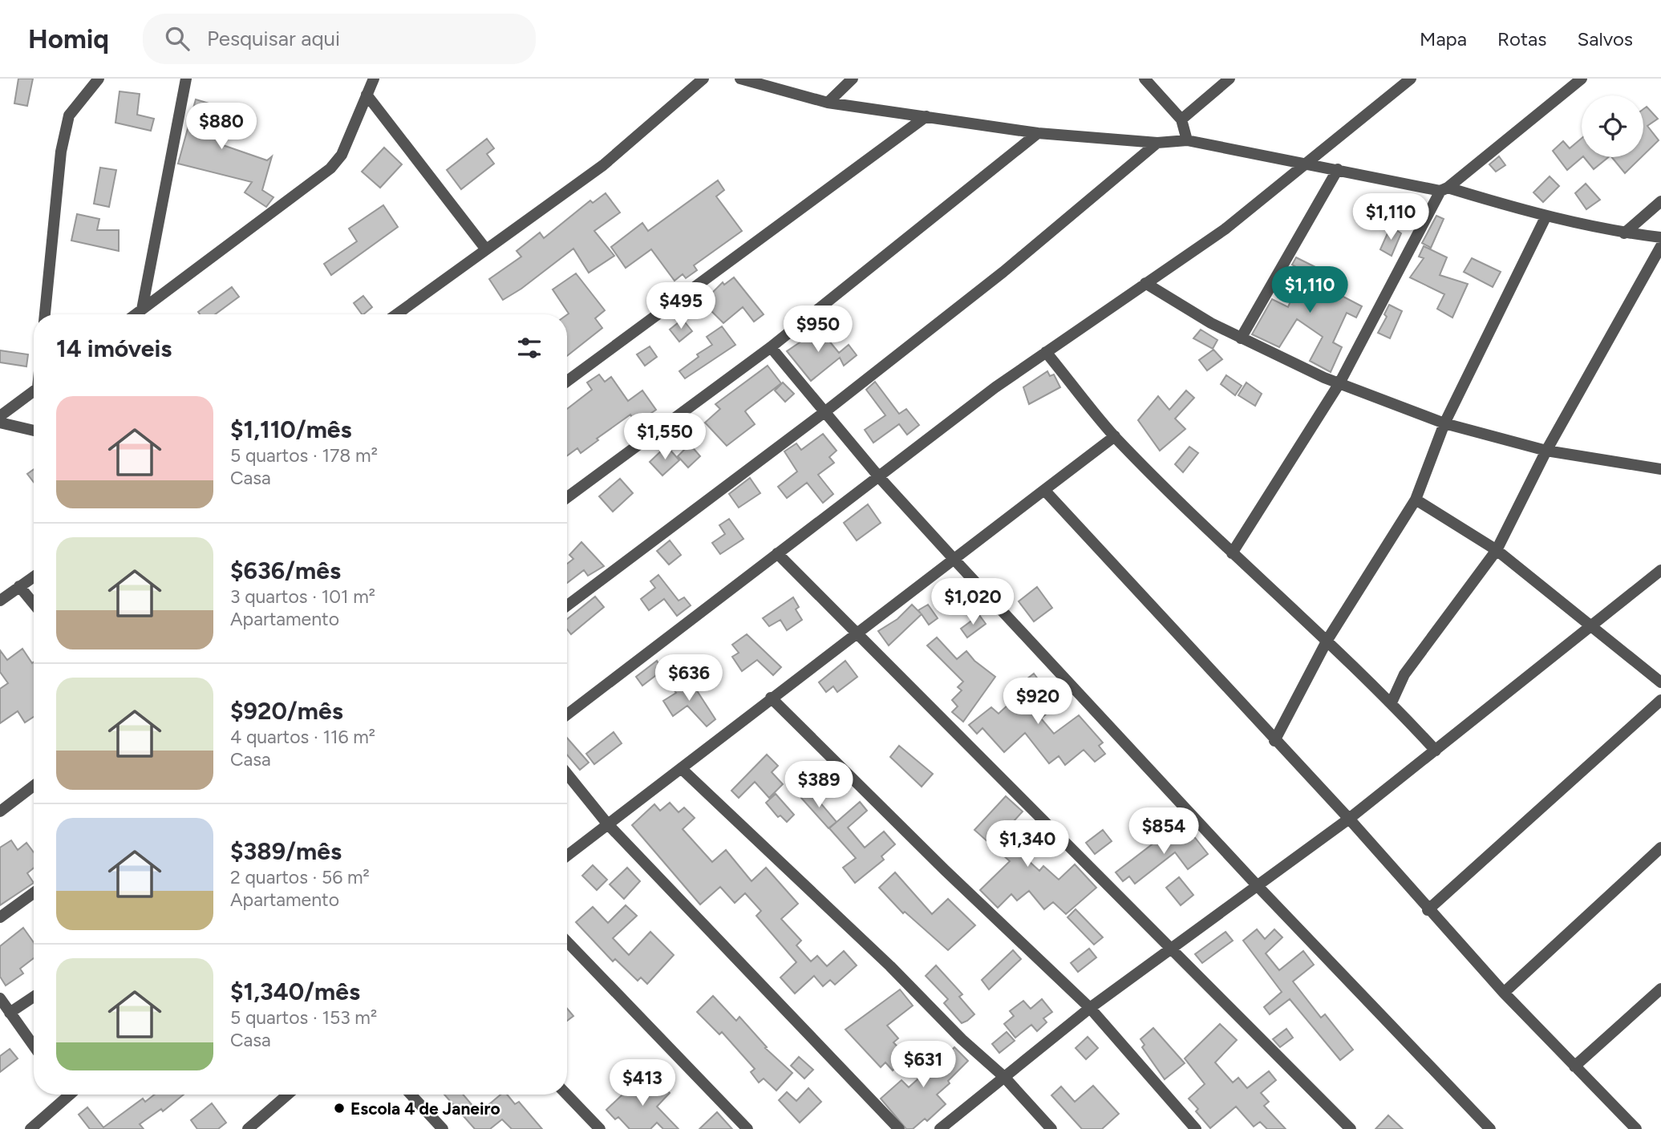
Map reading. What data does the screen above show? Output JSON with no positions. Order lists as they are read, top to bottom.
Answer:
{
  "places": ["Escola 4 de Janeiro"],
  "page": {
    "header": "Homiq",
    "search": "Pesquisar aqui",
    "nav": ["Mapa", "Rotas", "Salvos"],
    "price": [
      "$880",
      "$1,110",
      "$1,110",
      "$495",
      "$950",
      "$1,550",
      "$1,020",
      "$636",
      "$920",
      "$389",
      "$854",
      "$1,340",
      "$631",
      "$413"
    ],
    "heading": "14 imóveis",
    "list": [
      {
        "name": "$1,110/mês",
        "note": "5 quartos · 178 m² · Casa"
      },
      {
        "name": "$636/mês",
        "note": "3 quartos · 101 m² · Apartamento"
      },
      {
        "name": "$920/mês",
        "note": "4 quartos · 116 m² · Casa"
      },
      {
        "name": "$389/mês",
        "note": "2 quartos · 56 m² · Apartamento"
      },
      {
        "name": "$1,340/mês",
        "note": "5 quartos · 153 m² · Casa"
      }
    ]
  }
}
